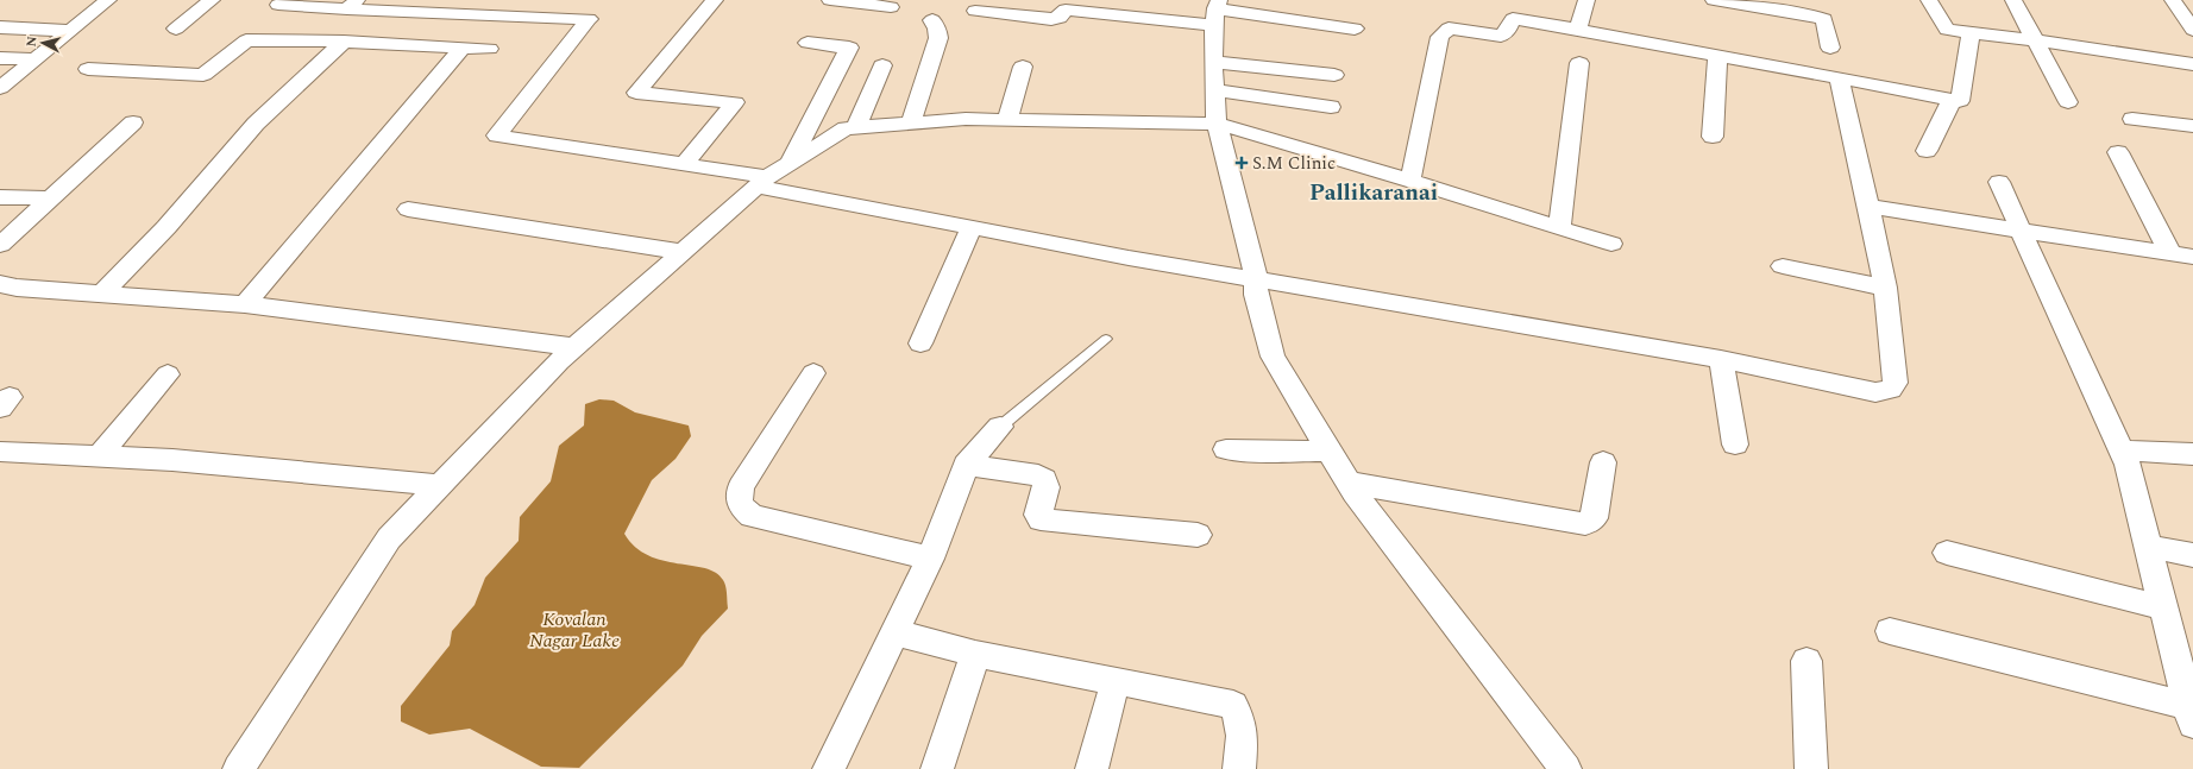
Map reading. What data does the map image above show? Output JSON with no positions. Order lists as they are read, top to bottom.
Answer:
{
  "districts": ["Pallikaranai"],
  "water": ["Kovalan Nagar Lake"],
  "places": {
    "health": ["S.M Clinic"]
  },
  "north": "left"
}
